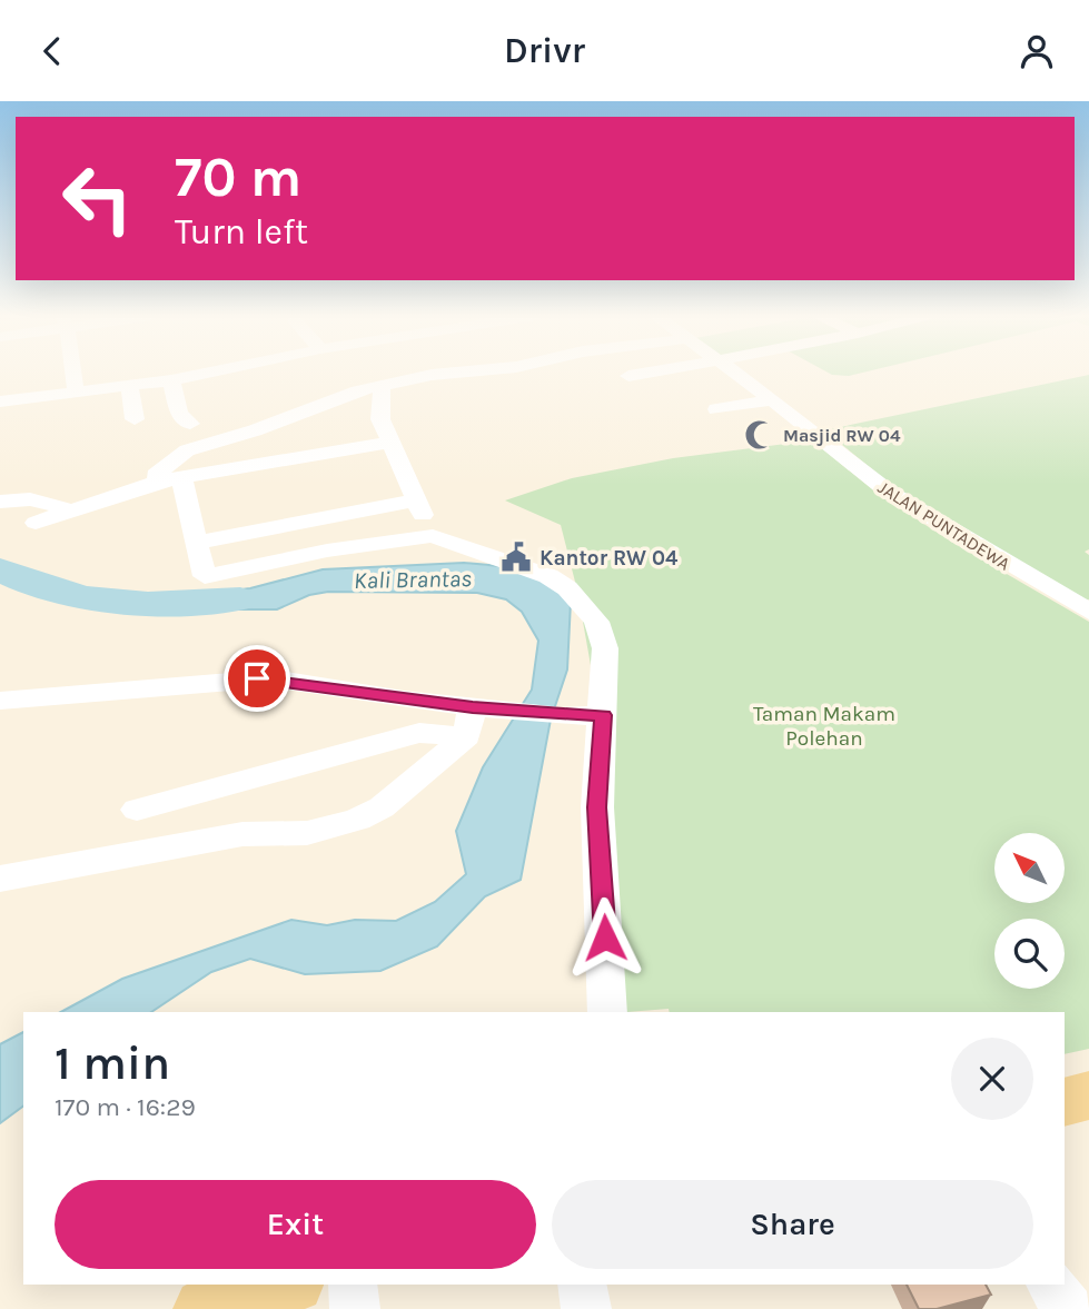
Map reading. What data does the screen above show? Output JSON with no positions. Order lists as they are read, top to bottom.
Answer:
{
  "streets": {
    "street": ["JALAN PUNTADEWA"]
  },
  "water": ["Kali Brantas"],
  "parks": ["Taman Makam Polehan"],
  "places": {
    "mosque": ["Masjid RW 04"],
    "public building": ["Kantor RW 04"]
  },
  "north": "top left",
  "page": {
    "header": "Drivr",
    "turn": ["70 m", "Turn left"],
    "heading": ["1 min", "170 m · 16:29"],
    "buttons": ["Exit", "Share"]
  }
}
